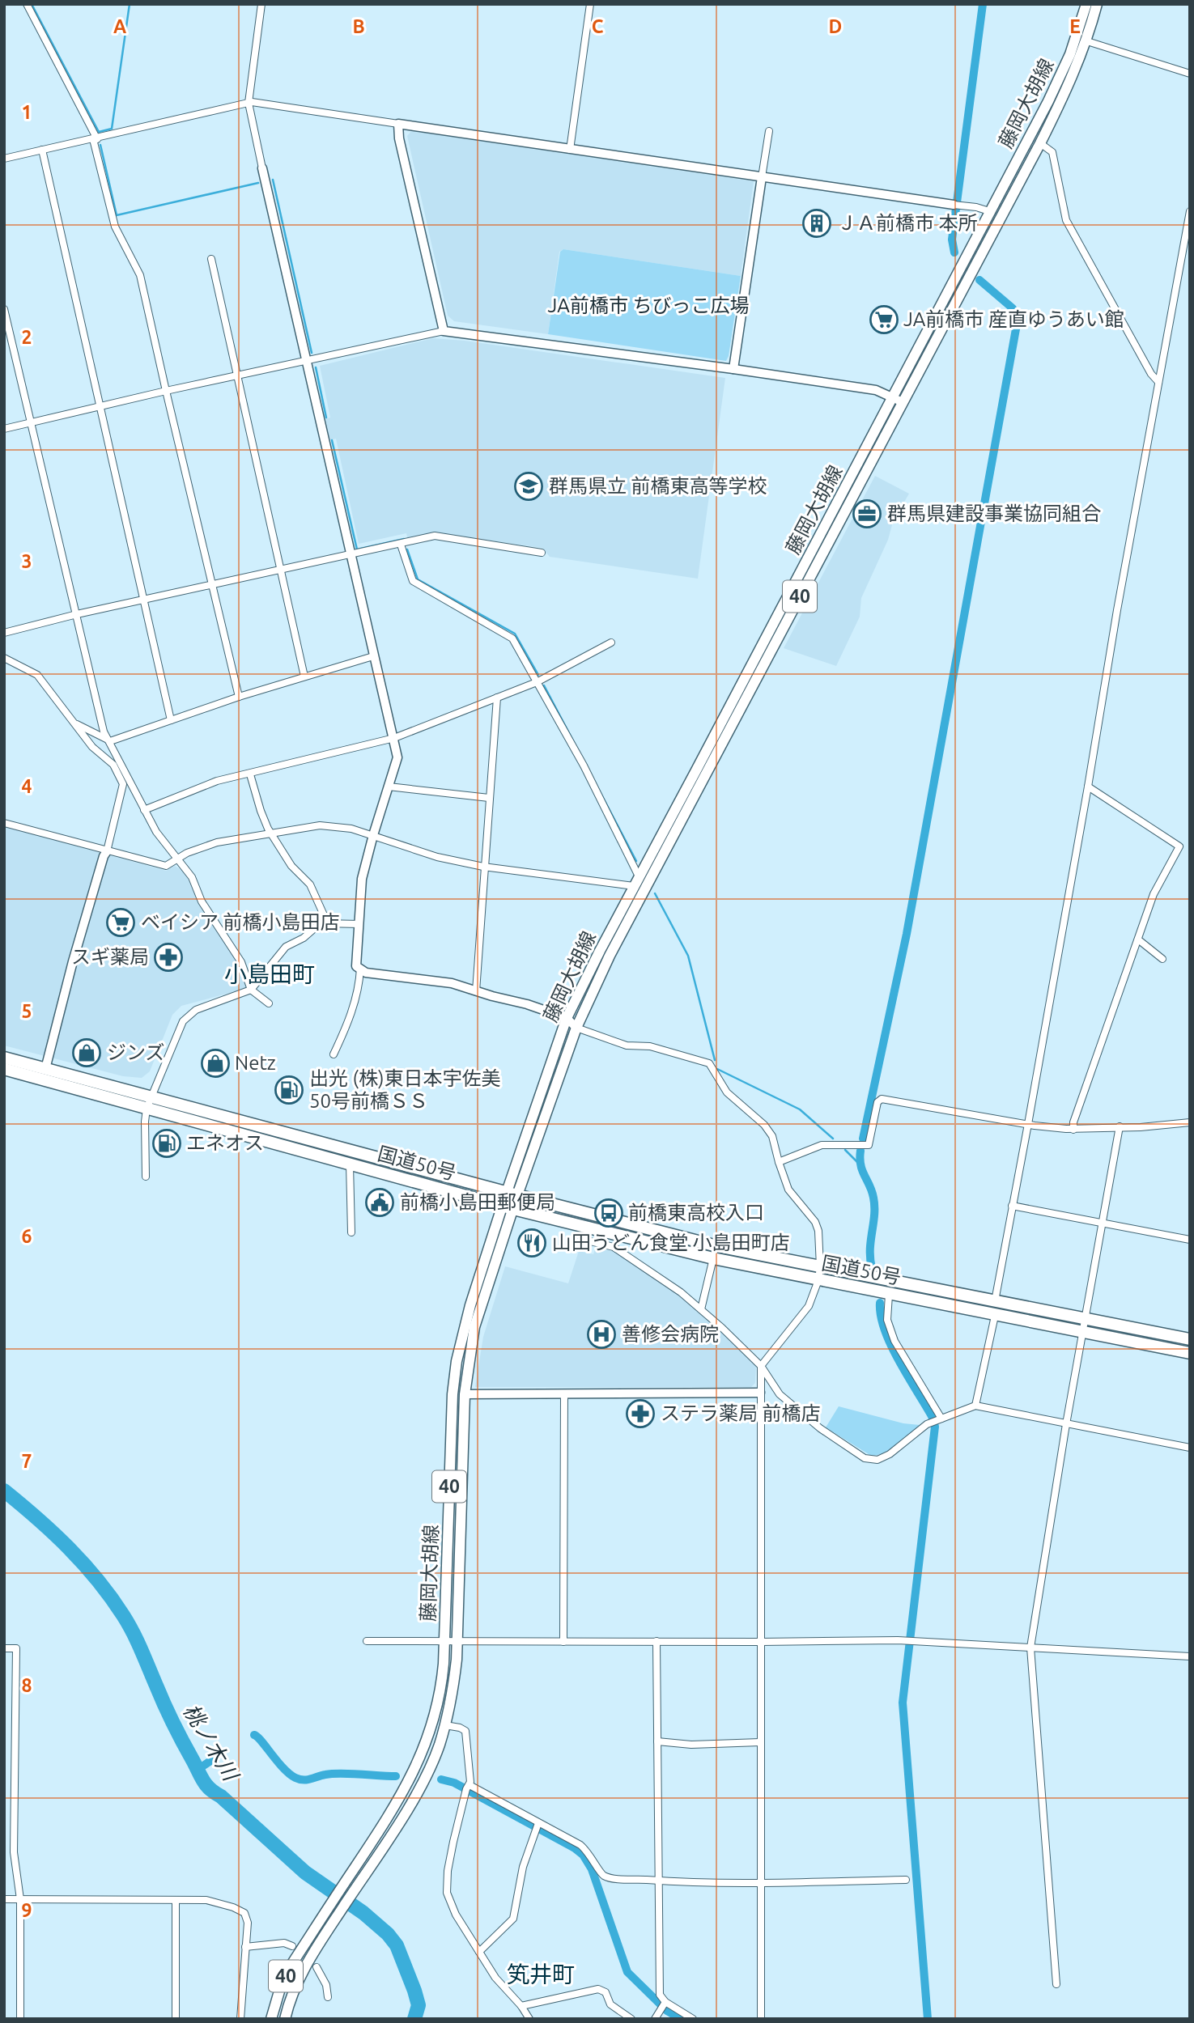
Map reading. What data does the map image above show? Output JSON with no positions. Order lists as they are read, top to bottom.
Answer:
{
  "streets": {
    "highway": ["国道50号"],
    "main road": ["藤岡大胡線", "40"]
  },
  "crossings": [
    ["藤岡大胡線", "国道50号"]
  ],
  "districts": ["小島田町", "笂井町"],
  "water": ["桃ノ木川"],
  "parks": ["JA前橋市 ちびっこ広場"],
  "places": {
    "building": ["ＪＡ前橋市 本所"],
    "supermarket": ["JA前橋市 産直ゆうあい館", "ベイシア 前橋小島田店"],
    "school or university": ["群馬県立 前橋東高等学校"],
    "office": ["群馬県建設事業協同組合"],
    "pharmacy": ["スギ薬局", "ステラ薬局 前橋店"],
    "shop": ["ジンズ", "Netz"],
    "fuel station": ["出光 (株)東日本宇佐美 50号前橋ＳＳ", "エネオス"],
    "public building": ["前橋小島田郵便局"],
    "bus stop": ["前橋東高校入口"],
    "restaurant": ["山田うどん食堂 小島田町店"],
    "hospital": ["善修会病院"]
  },
  "grid": {
    "columns": [
      "A",
      "B",
      "C",
      "D",
      "E"
    ],
    "rows": [
      "1",
      "2",
      "3",
      "4",
      "5",
      "6",
      "7",
      "8",
      "9"
    ]
  }
}
